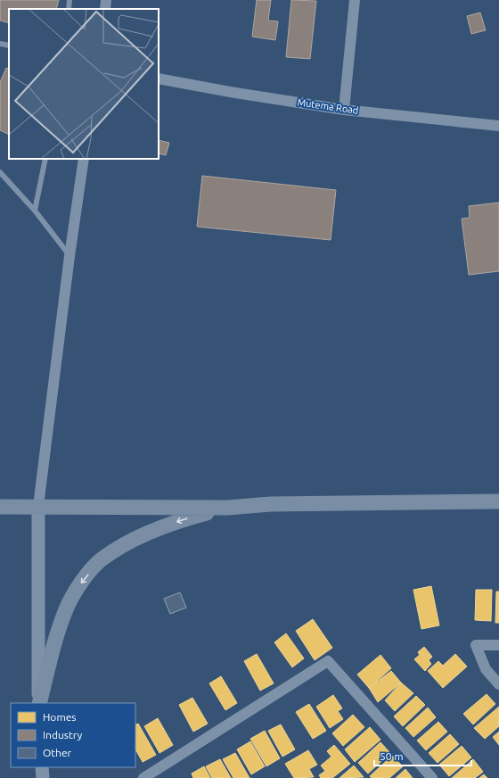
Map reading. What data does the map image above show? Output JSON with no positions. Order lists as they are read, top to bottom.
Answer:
{
  "streets": {
    "street": ["Mutema Road"]
  },
  "legend": ["Homes", "Industry", "Other"],
  "scale_bar": "50 m"
}
